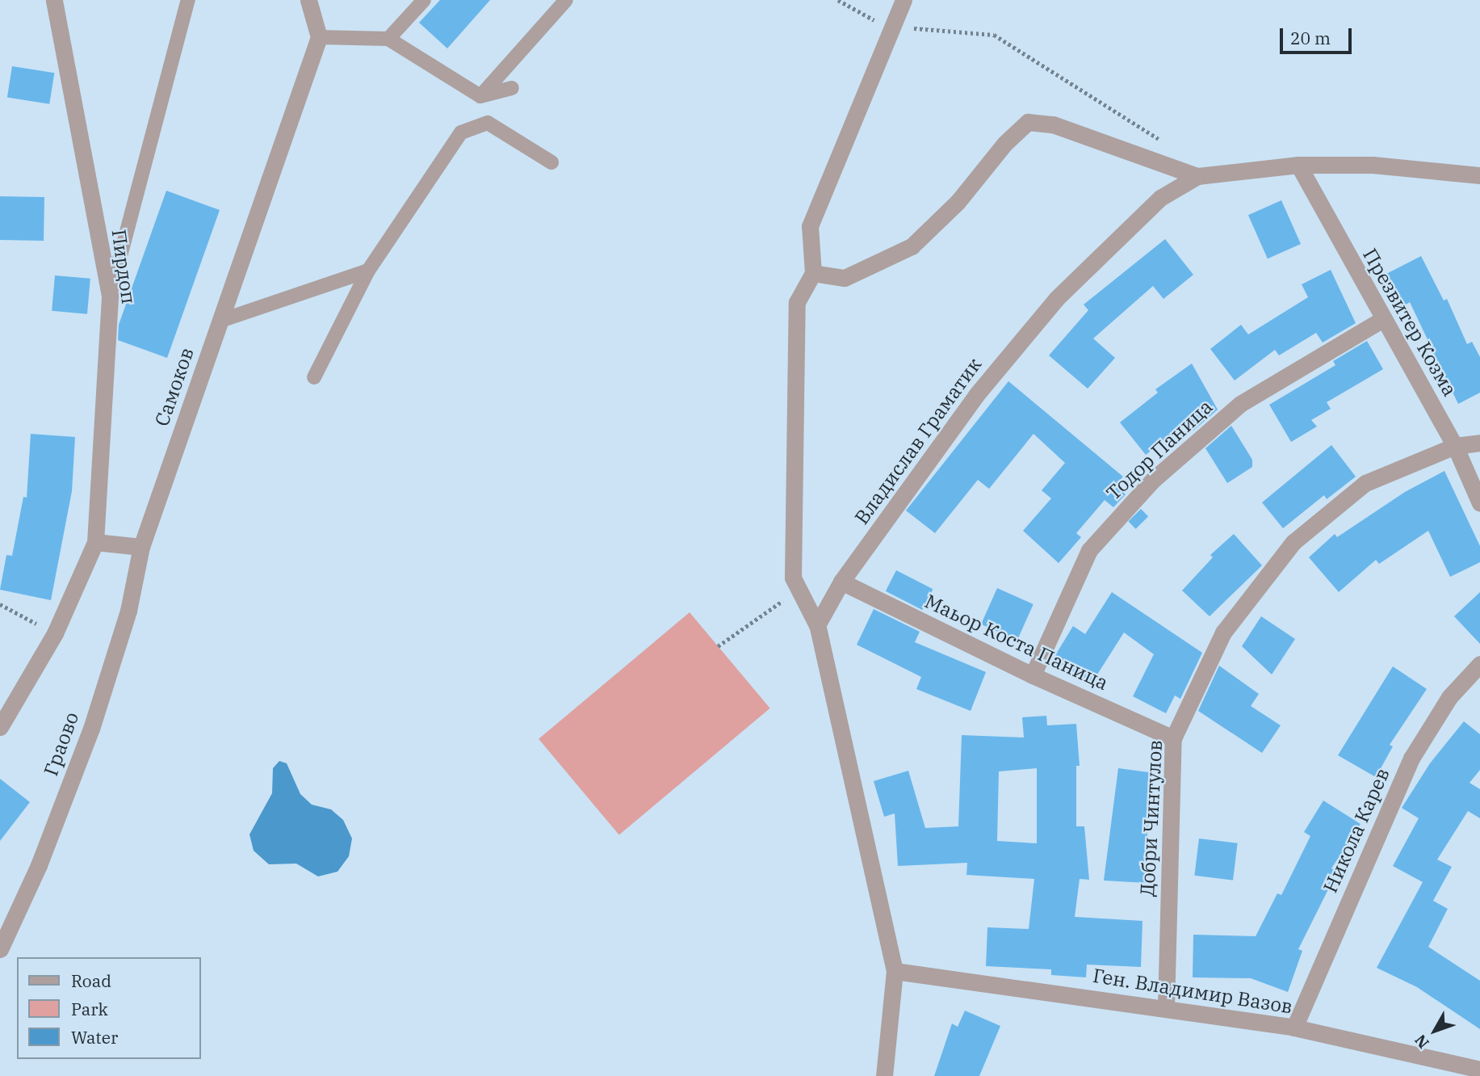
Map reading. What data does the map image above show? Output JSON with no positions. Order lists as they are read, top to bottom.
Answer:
{
  "streets": {
    "street": [
      "Пирдоп",
      "Презвитер Козма",
      "Самоков",
      "Владислав Граматик",
      "Тодор Паница",
      "Маьор Коста Паница",
      "Граово",
      "Добри Чинтулов",
      "Никола Карев",
      "Ген. Владимир Вазов"
    ]
  },
  "crossings": [
    ["Презвитер Козма", "Владислав Граматик"],
    ["Презвитер Козма", "Тодор Паница"],
    ["Презвитер Козма", "Добри Чинтулов"],
    ["Самоков", "Граово"],
    ["Владислав Граматик", "Маьор Коста Паница"],
    ["Тодор Паница", "Маьор Коста Паница"],
    ["Маьор Коста Паница", "Добри Чинтулов"],
    ["Добри Чинтулов", "Ген. Владимир Вазов"],
    ["Никола Карев", "Ген. Владимир Вазов"]
  ],
  "legend": ["Road", "Park", "Water"],
  "scale_bar": "20 m",
  "north": "bottom left"
}
